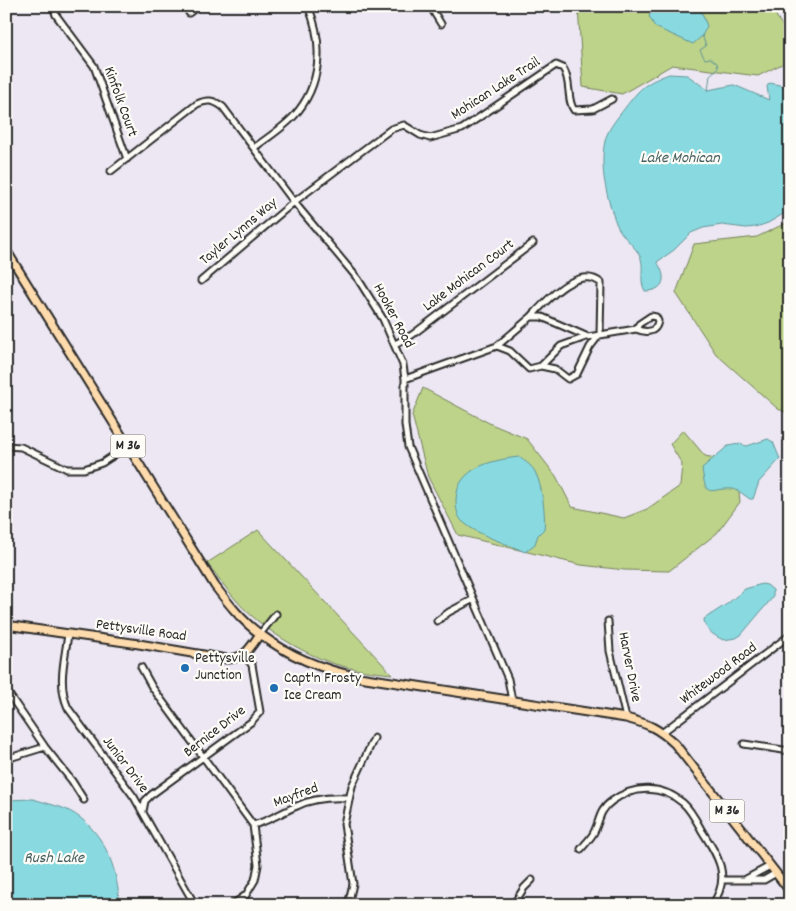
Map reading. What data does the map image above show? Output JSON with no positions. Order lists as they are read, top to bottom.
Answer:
{
  "streets": {
    "main road": ["M 36", "Pettysville Road"],
    "street": [
      "Mohican Lake Trail",
      "Kinfolk Court",
      "Tayler Lynns Way",
      "Lake Mohican Court",
      "Hooker Road",
      "Harver Drive",
      "Whitewood Road",
      "Bernice Drive",
      "Junior Drive",
      "Mayfred"
    ]
  },
  "crossings": [
    ["Mohican Lake Trail", "Tayler Lynns Way"],
    ["Mohican Lake Trail", "Hooker Road"],
    ["Kinfolk Court", "Hooker Road"],
    ["Tayler Lynns Way", "Hooker Road"],
    ["Lake Mohican Court", "Hooker Road"],
    ["Hooker Road", "M 36"],
    ["M 36", "Harver Drive"],
    ["M 36", "Whitewood Road"],
    ["Pettysville Road", "Bernice Drive"],
    ["Pettysville Road", "Junior Drive"],
    ["Bernice Drive", "Junior Drive"]
  ],
  "water": ["Lake Mohican", "Rush Lake"],
  "places": ["Pettysville Junction", "Capt'n Frosty Ice Cream"]
}
